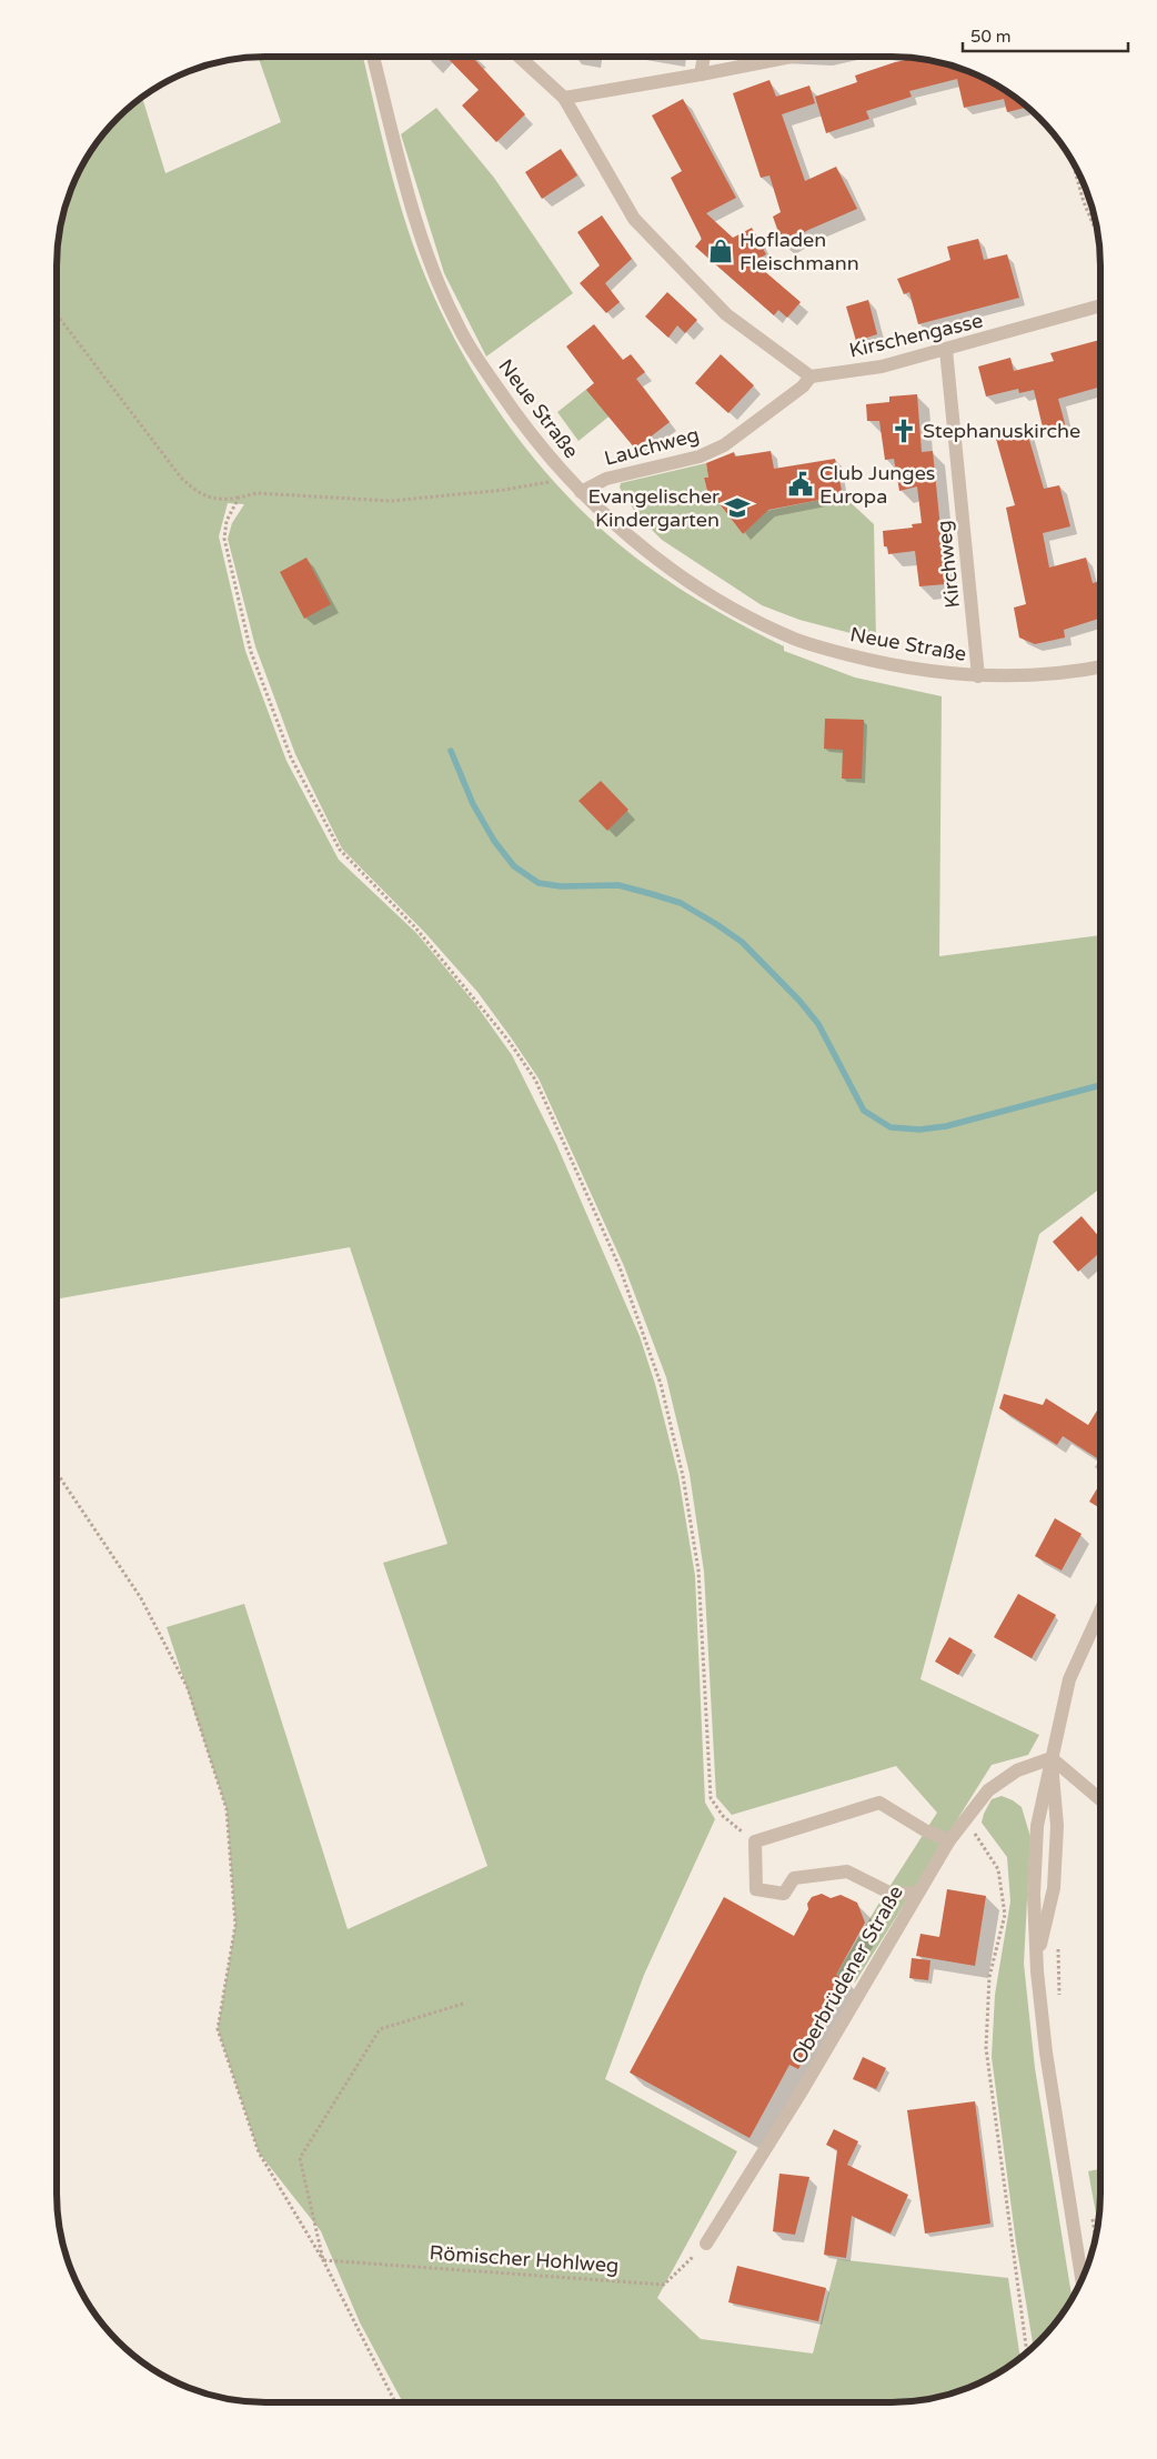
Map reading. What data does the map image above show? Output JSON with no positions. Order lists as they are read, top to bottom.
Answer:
{
  "streets": {
    "street": [
      "Kirschengasse",
      "Neue Straße",
      "Lauchweg",
      "Kirchweg",
      "Oberbrüdener Straße"
    ],
    "path": ["Römischer Hohlweg"]
  },
  "crossings": [
    ["Kirschengasse", "Lauchweg"],
    ["Kirschengasse", "Kirchweg"],
    ["Neue Straße", "Lauchweg"],
    ["Neue Straße", "Kirchweg"],
    ["Oberbrüdener Straße", "Römischer Hohlweg"]
  ],
  "places": {
    "shop": ["Hofladen Fleischmann"],
    "church": ["Stephanuskirche"],
    "public building": ["Club Junges Europa"],
    "school or university": ["Evangelischer Kindergarten"]
  },
  "scale_bar": "50 m"
}
